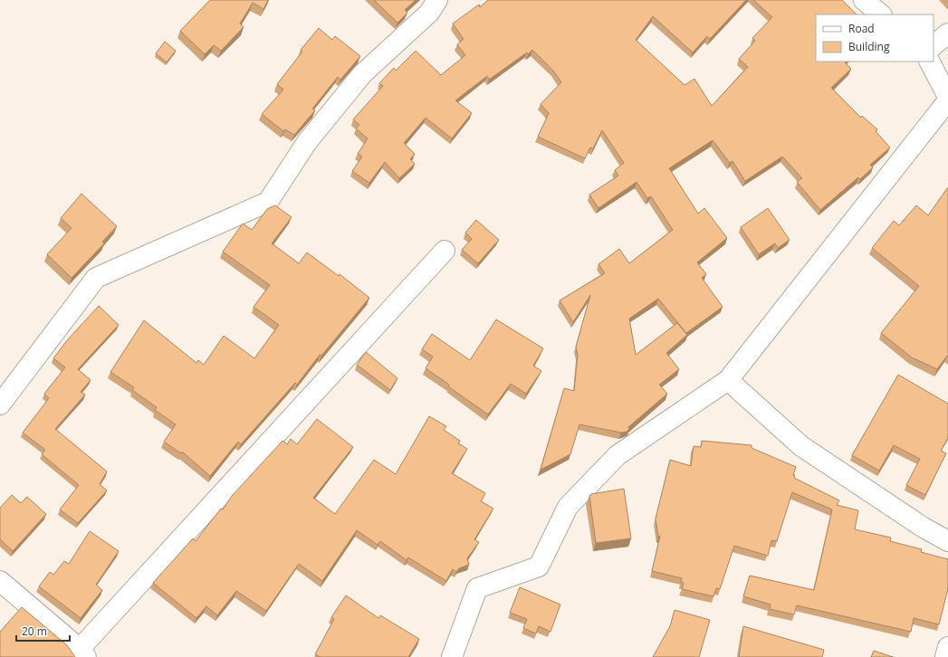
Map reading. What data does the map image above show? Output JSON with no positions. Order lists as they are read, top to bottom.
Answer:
{
  "legend": ["Road", "Building"],
  "scale_bar": "20 m"
}
